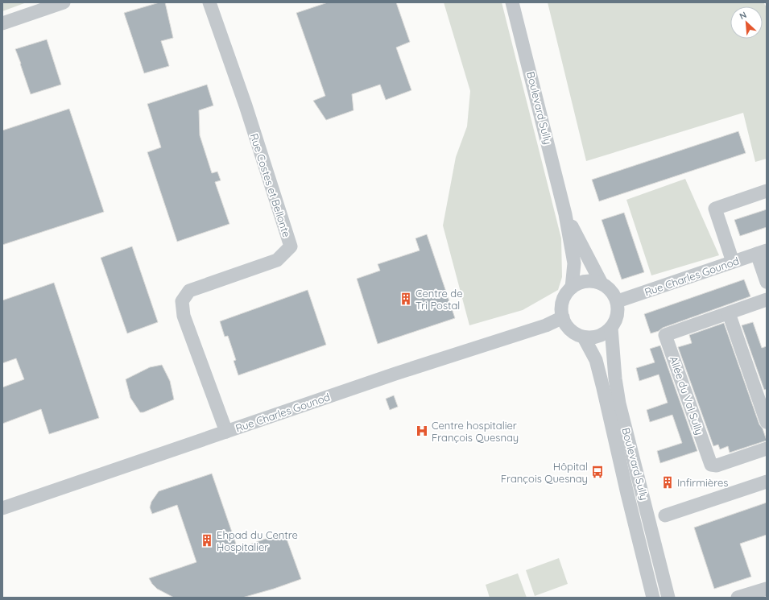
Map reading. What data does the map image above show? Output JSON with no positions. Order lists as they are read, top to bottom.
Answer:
{
  "streets": {
    "street": [
      "Boulevard Sully",
      "Rue Costes et Bellonte",
      "Rue Charles Gounod",
      "Allée du Val Sully"
    ]
  },
  "crossings": [
    ["Boulevard Sully", "Rue Charles Gounod"],
    ["Rue Costes et Bellonte", "Rue Charles Gounod"]
  ],
  "places": {
    "building": ["Centre de Tri Postal", "Infirmières", "Ehpad du Centre Hospitalier"],
    "hospital": ["Centre hospitalier François Quesnay"],
    "bus stop": ["Hôpital François Quesnay"]
  },
  "north": "top left"
}
